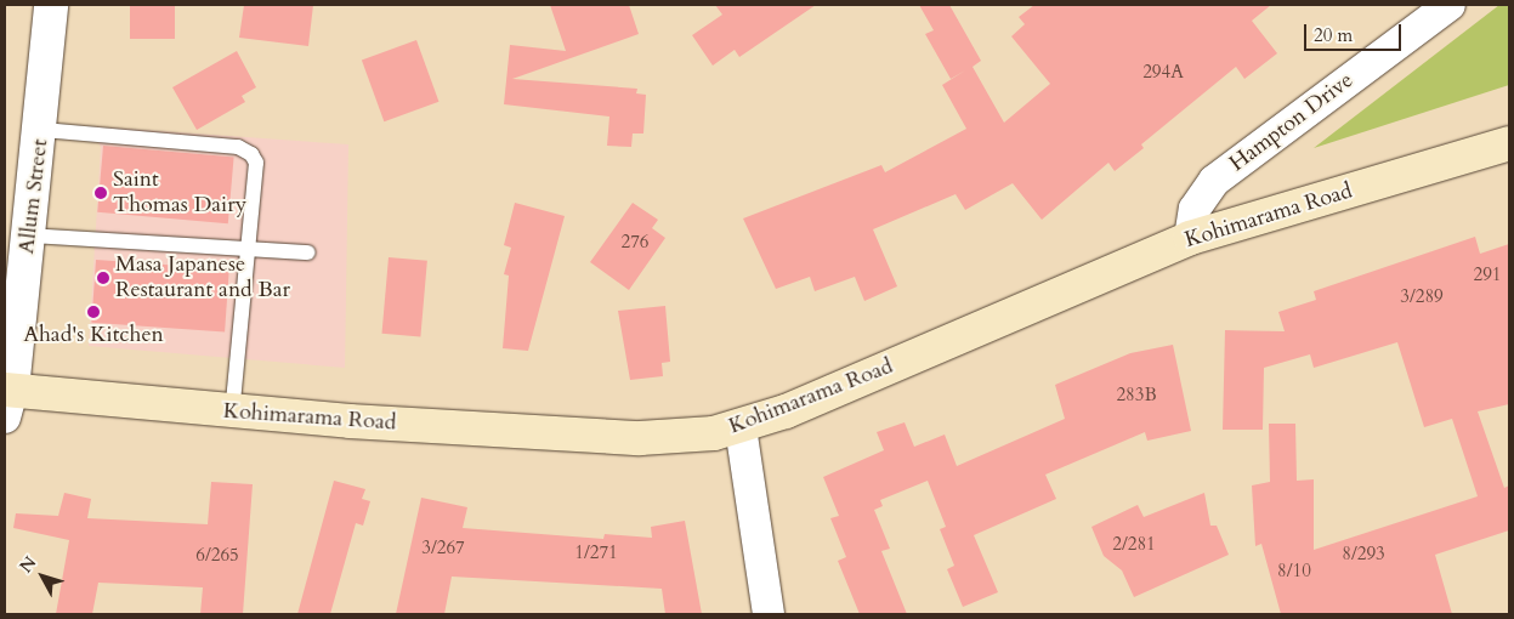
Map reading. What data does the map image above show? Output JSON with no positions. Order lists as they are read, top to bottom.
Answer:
{
  "streets": {
    "main road": ["Kohimarama Road"],
    "street": ["Hampton Drive", "Allum Street"]
  },
  "crossings": [
    ["Hampton Drive", "Kohimarama Road"],
    ["Allum Street", "Kohimarama Road"]
  ],
  "places": ["Saint Thomas Dairy", "Masa Japanese Restaurant and Bar", "Ahad's Kitchen"],
  "house_numbers": [
    "294A",
    "276",
    "291",
    "3/289",
    "283B",
    "2/281",
    "3/267",
    "1/271",
    "8/293",
    "6/265",
    "8/10"
  ],
  "scale_bar": "20 m",
  "north": "top left"
}
